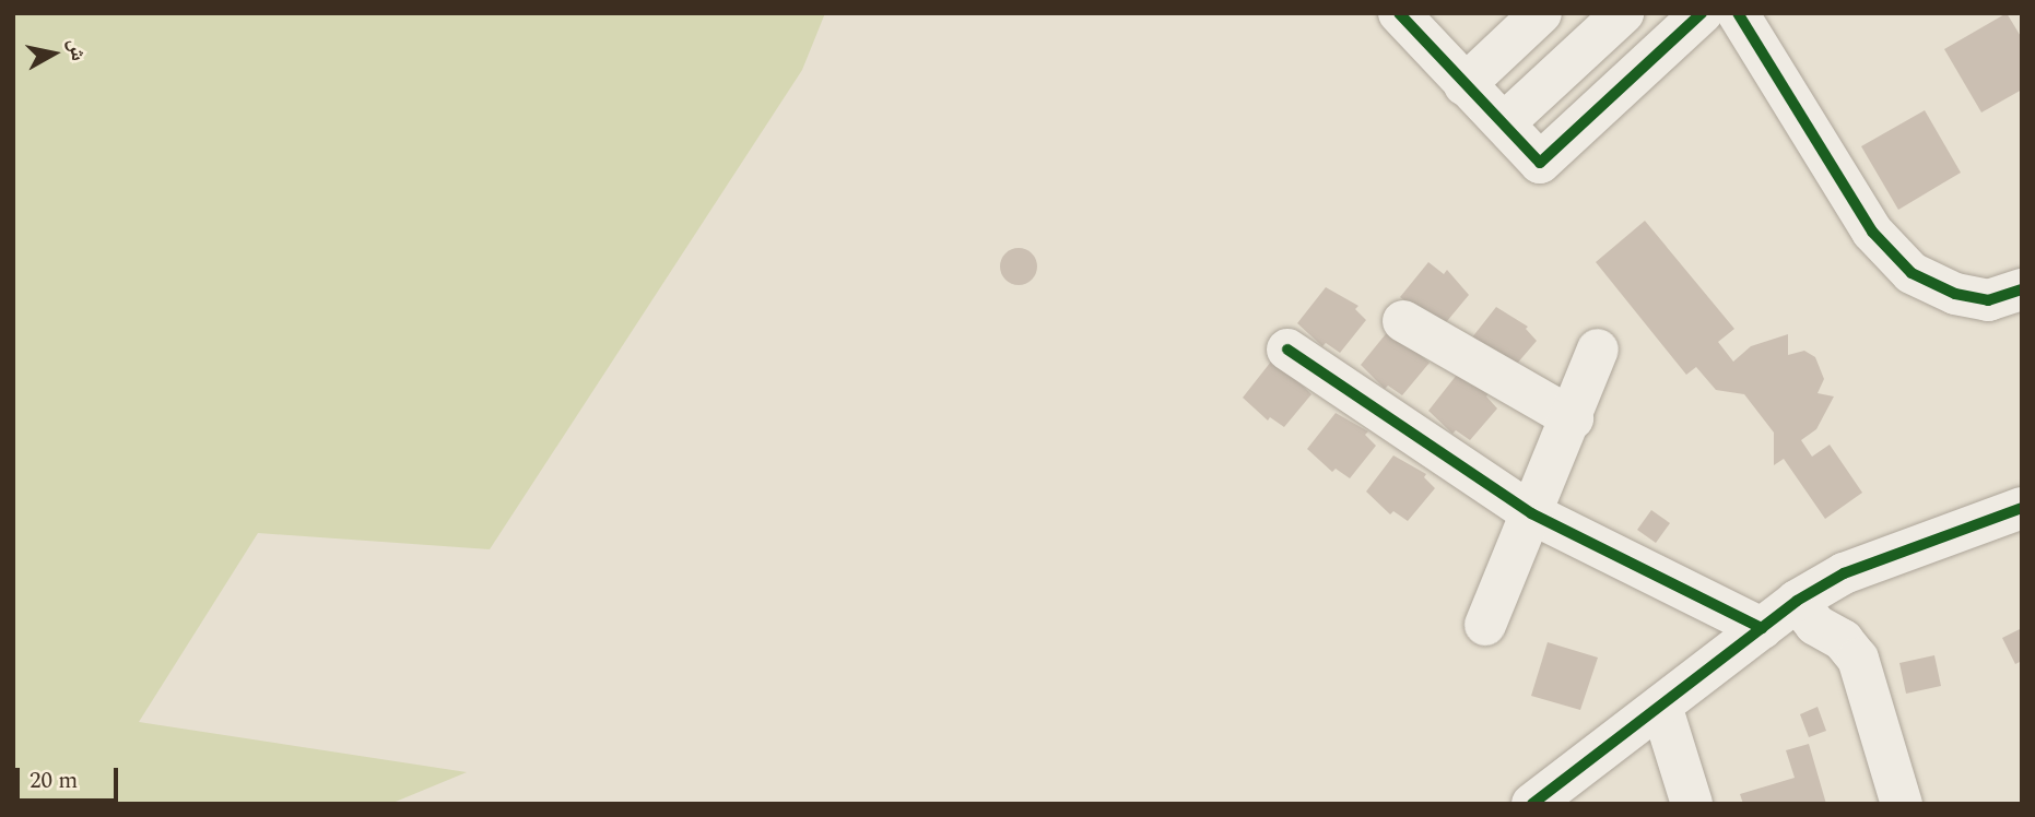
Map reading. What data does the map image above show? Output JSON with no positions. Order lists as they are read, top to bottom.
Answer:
{
  "scale_bar": "20 m",
  "north": "right"
}
